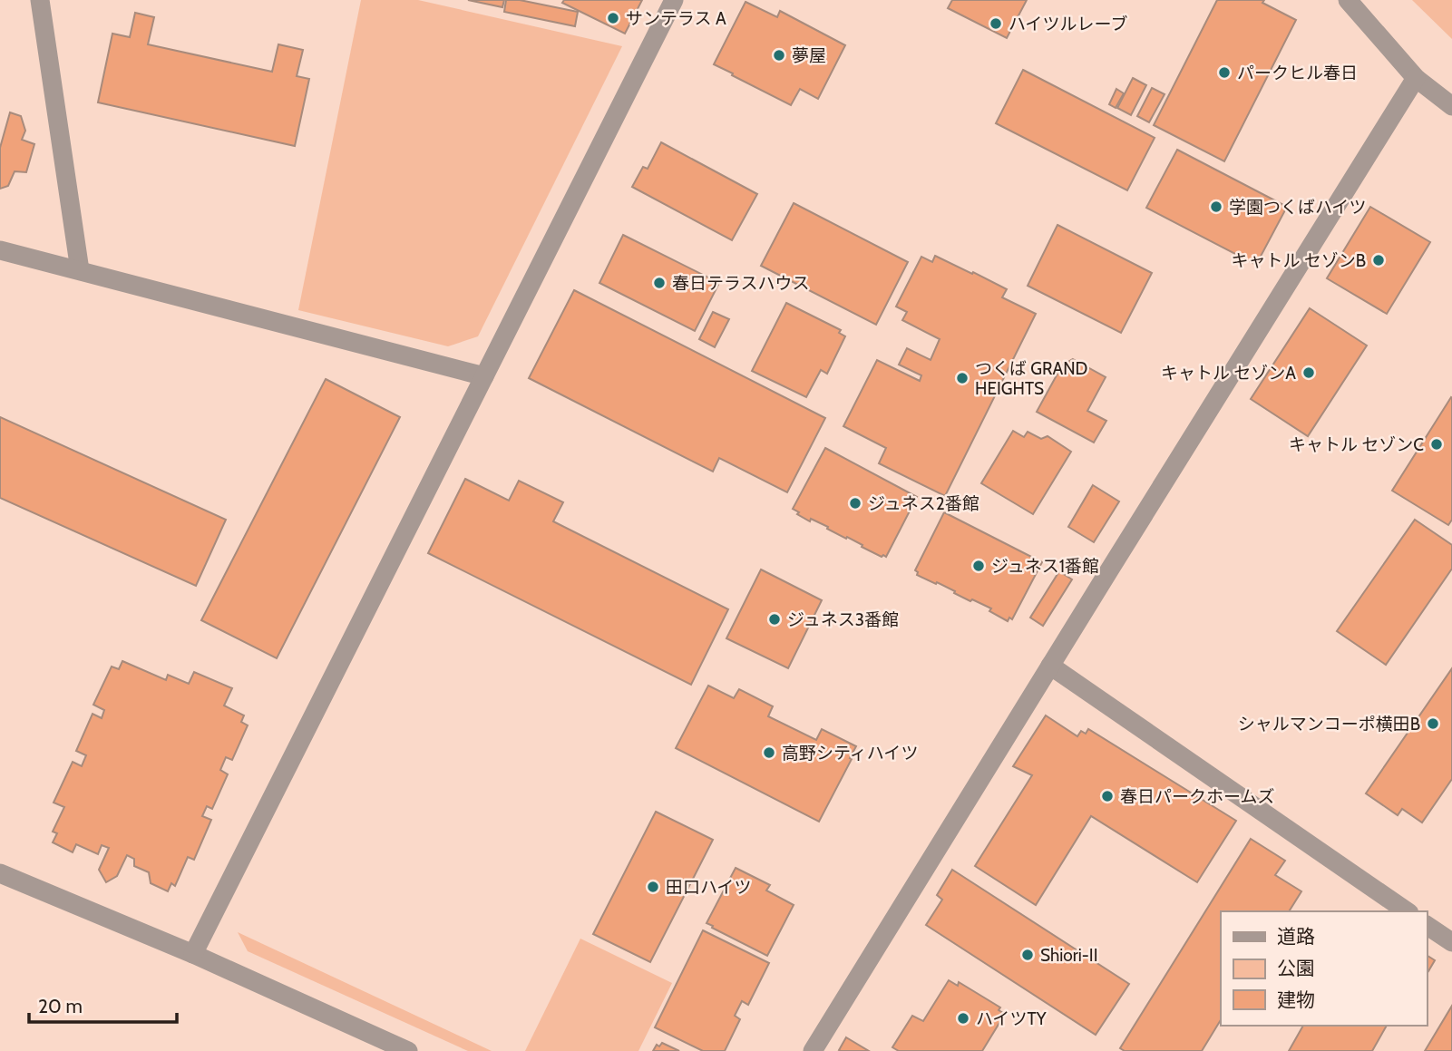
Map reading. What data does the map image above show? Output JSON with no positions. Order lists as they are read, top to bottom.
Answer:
{
  "places": [
    "サンテラス A",
    "ハイツルレーブ",
    "夢屋",
    "パークヒル春日",
    "学園つくばハイツ",
    "キャトル セゾンB",
    "春日テラスハウス",
    "キャトル セゾンA",
    "つくば GRAND HEIGHTS",
    "キャトル セゾンC",
    "ジュネス2番館",
    "ジュネス1番館",
    "ジュネス3番館",
    "シャルマンコーポ横田B",
    "高野シティハイツ",
    "春日パークホームズ",
    "田口ハイツ",
    "Shiori-II",
    "ハイツTY"
  ],
  "legend": ["道路", "公園", "建物"],
  "scale_bar": "20 m"
}
